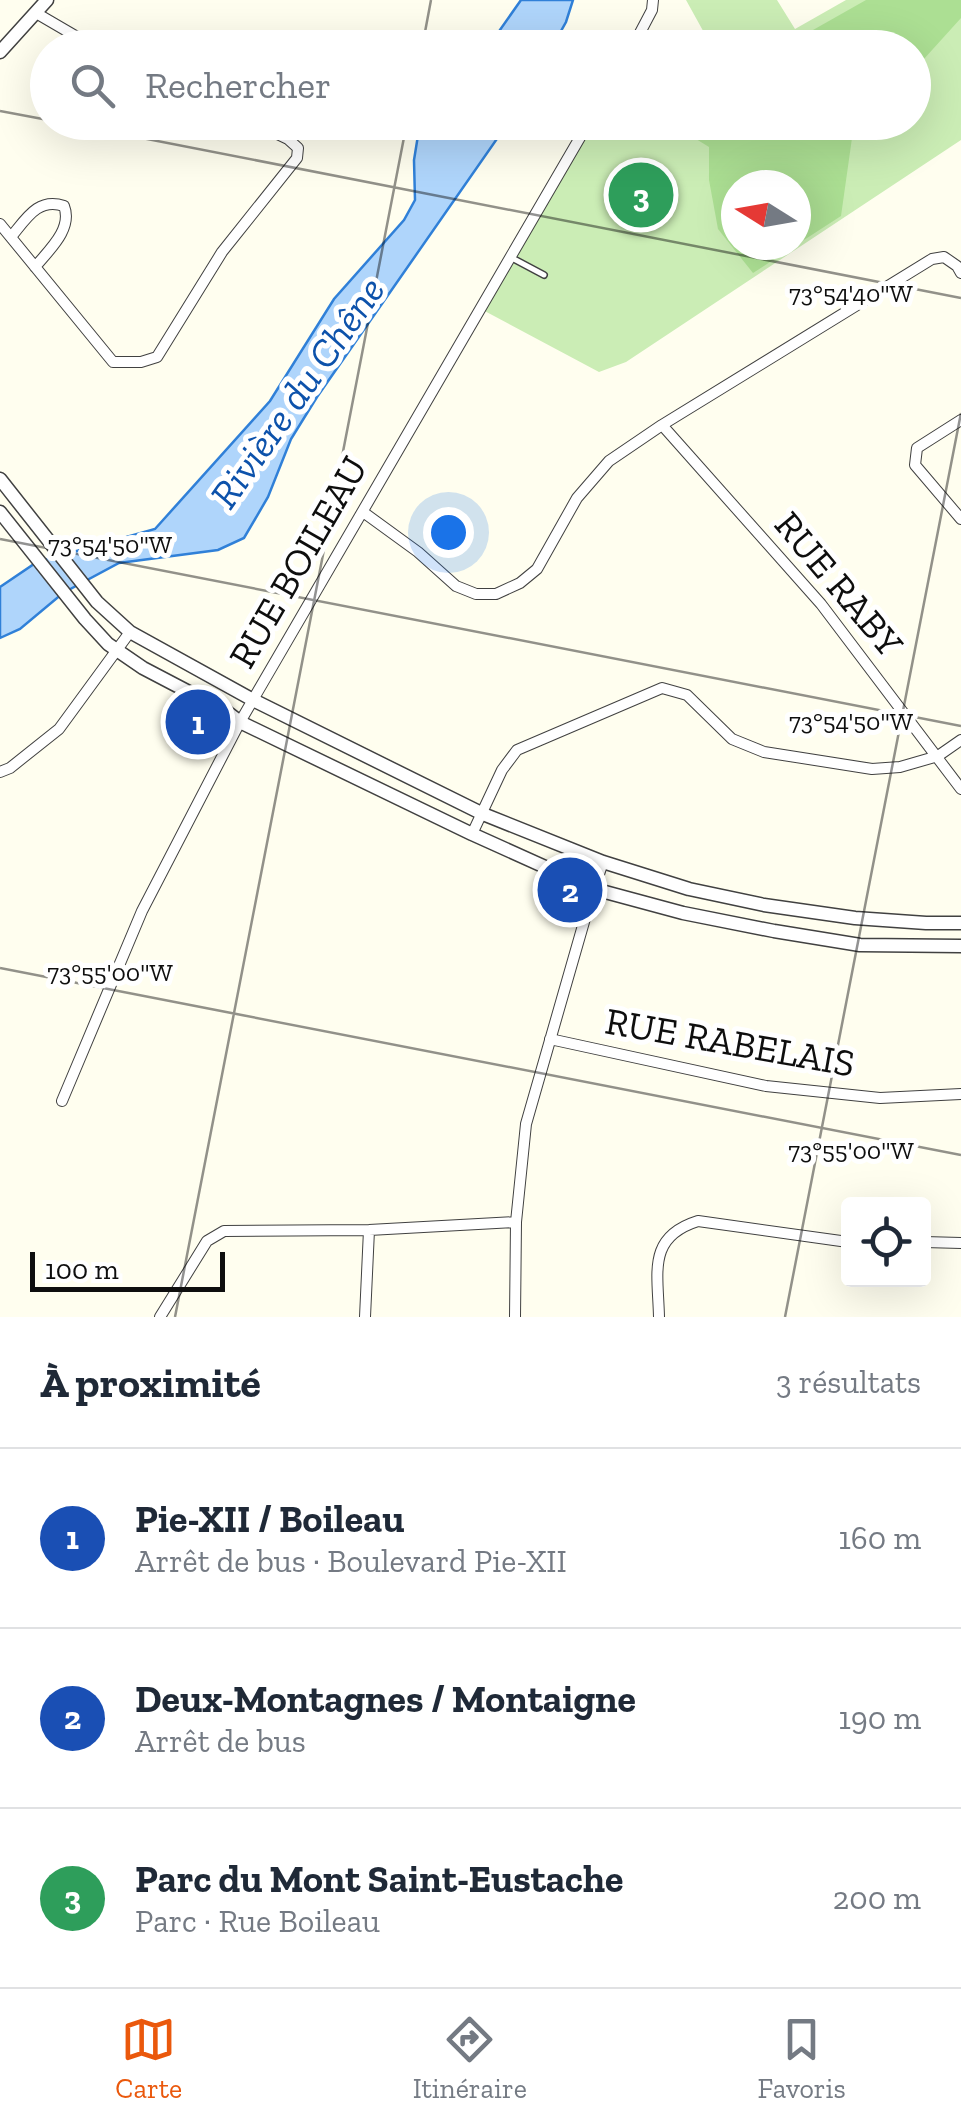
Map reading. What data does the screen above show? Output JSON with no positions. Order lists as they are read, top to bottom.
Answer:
{
  "streets": {
    "street": ["RUE BOILEAU", "RUE RABY", "RUE RABELAIS"]
  },
  "water": ["Rivière du Chêne"],
  "scale_bar": "100 m",
  "north": "left",
  "page": {
    "search": "Rechercher",
    "pins": ["3", "1", "2"],
    "scale": "100 m",
    "heading": ["À proximité", "3 résultats"],
    "list": [
      {
        "mark": "1",
        "name": "Pie-XII / Boileau",
        "note": "Arrêt de bus · Boulevard Pie-XII",
        "value": "160 m"
      },
      {
        "mark": "2",
        "name": "Deux-Montagnes / Montaigne",
        "note": "Arrêt de bus",
        "value": "190 m"
      },
      {
        "mark": "3",
        "name": "Parc du Mont Saint-Eustache",
        "note": "Parc · Rue Boileau",
        "value": "200 m"
      }
    ],
    "nav": ["Carte", "Itinéraire", "Favoris"]
  },
  "coordinates": ["73°54'40\"W", "73°54'50\"W", "73°55'00\"W"]
}
